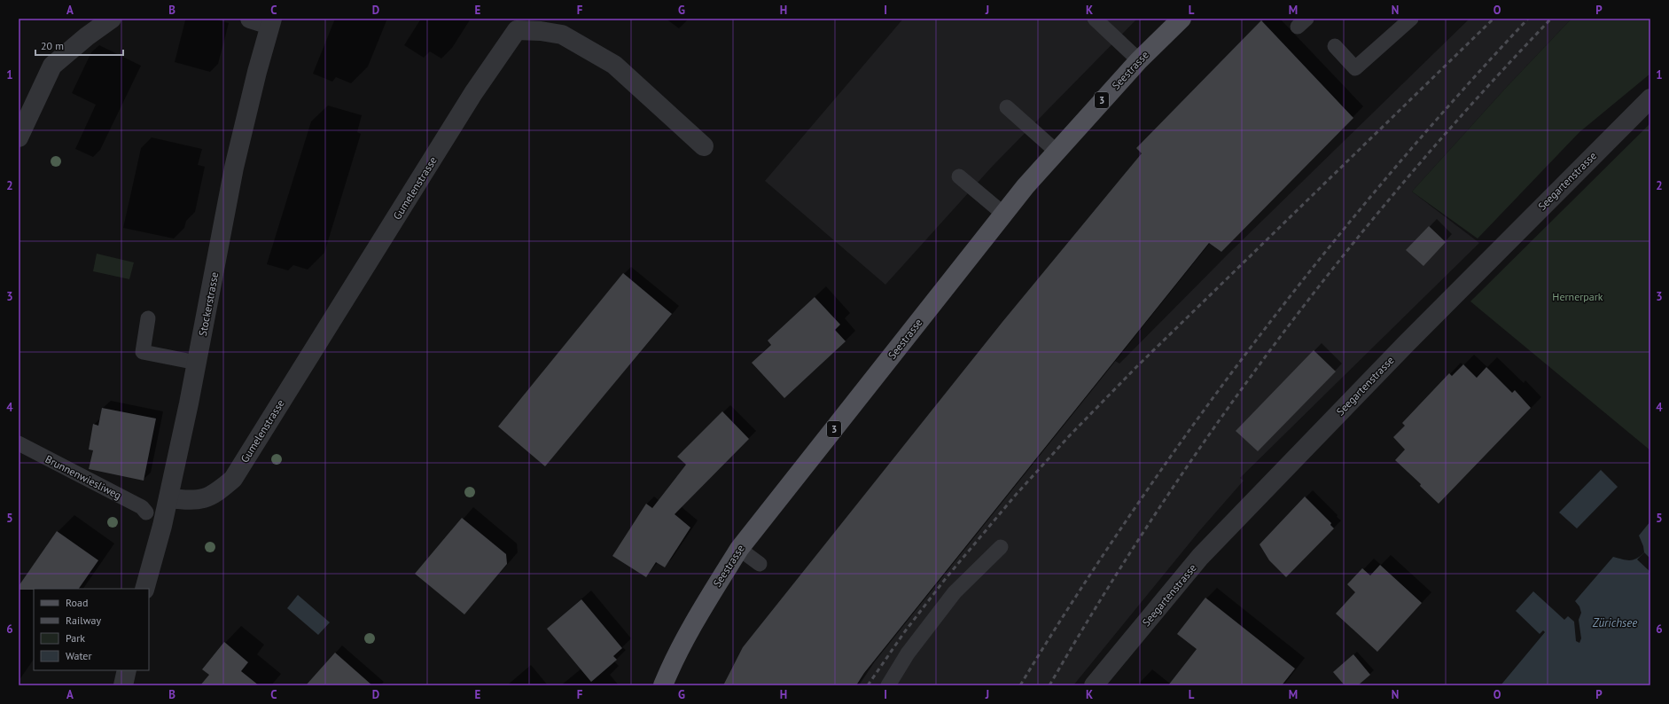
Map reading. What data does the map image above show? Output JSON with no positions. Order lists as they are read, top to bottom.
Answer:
{
  "streets": {
    "main road": ["Seestrasse", "3"],
    "street": ["Seegartenstrasse", "Gumelenstrasse", "Stockerstrasse"],
    "lane": ["Brunnenwiesliweg"]
  },
  "crossings": [
    ["Gumelenstrasse", "Stockerstrasse"]
  ],
  "water": ["Zürichsee"],
  "parks": ["Hernerpark"],
  "legend": [
    "Road",
    "Railway",
    "Park",
    "Water"
  ],
  "scale_bar": "20 m",
  "grid": {
    "columns": [
      "A",
      "B",
      "C",
      "D",
      "E",
      "F",
      "G",
      "H",
      "I",
      "J",
      "K",
      "L",
      "M",
      "N",
      "O",
      "P"
    ],
    "rows": [
      "1",
      "2",
      "3",
      "4",
      "5",
      "6"
    ]
  }
}
